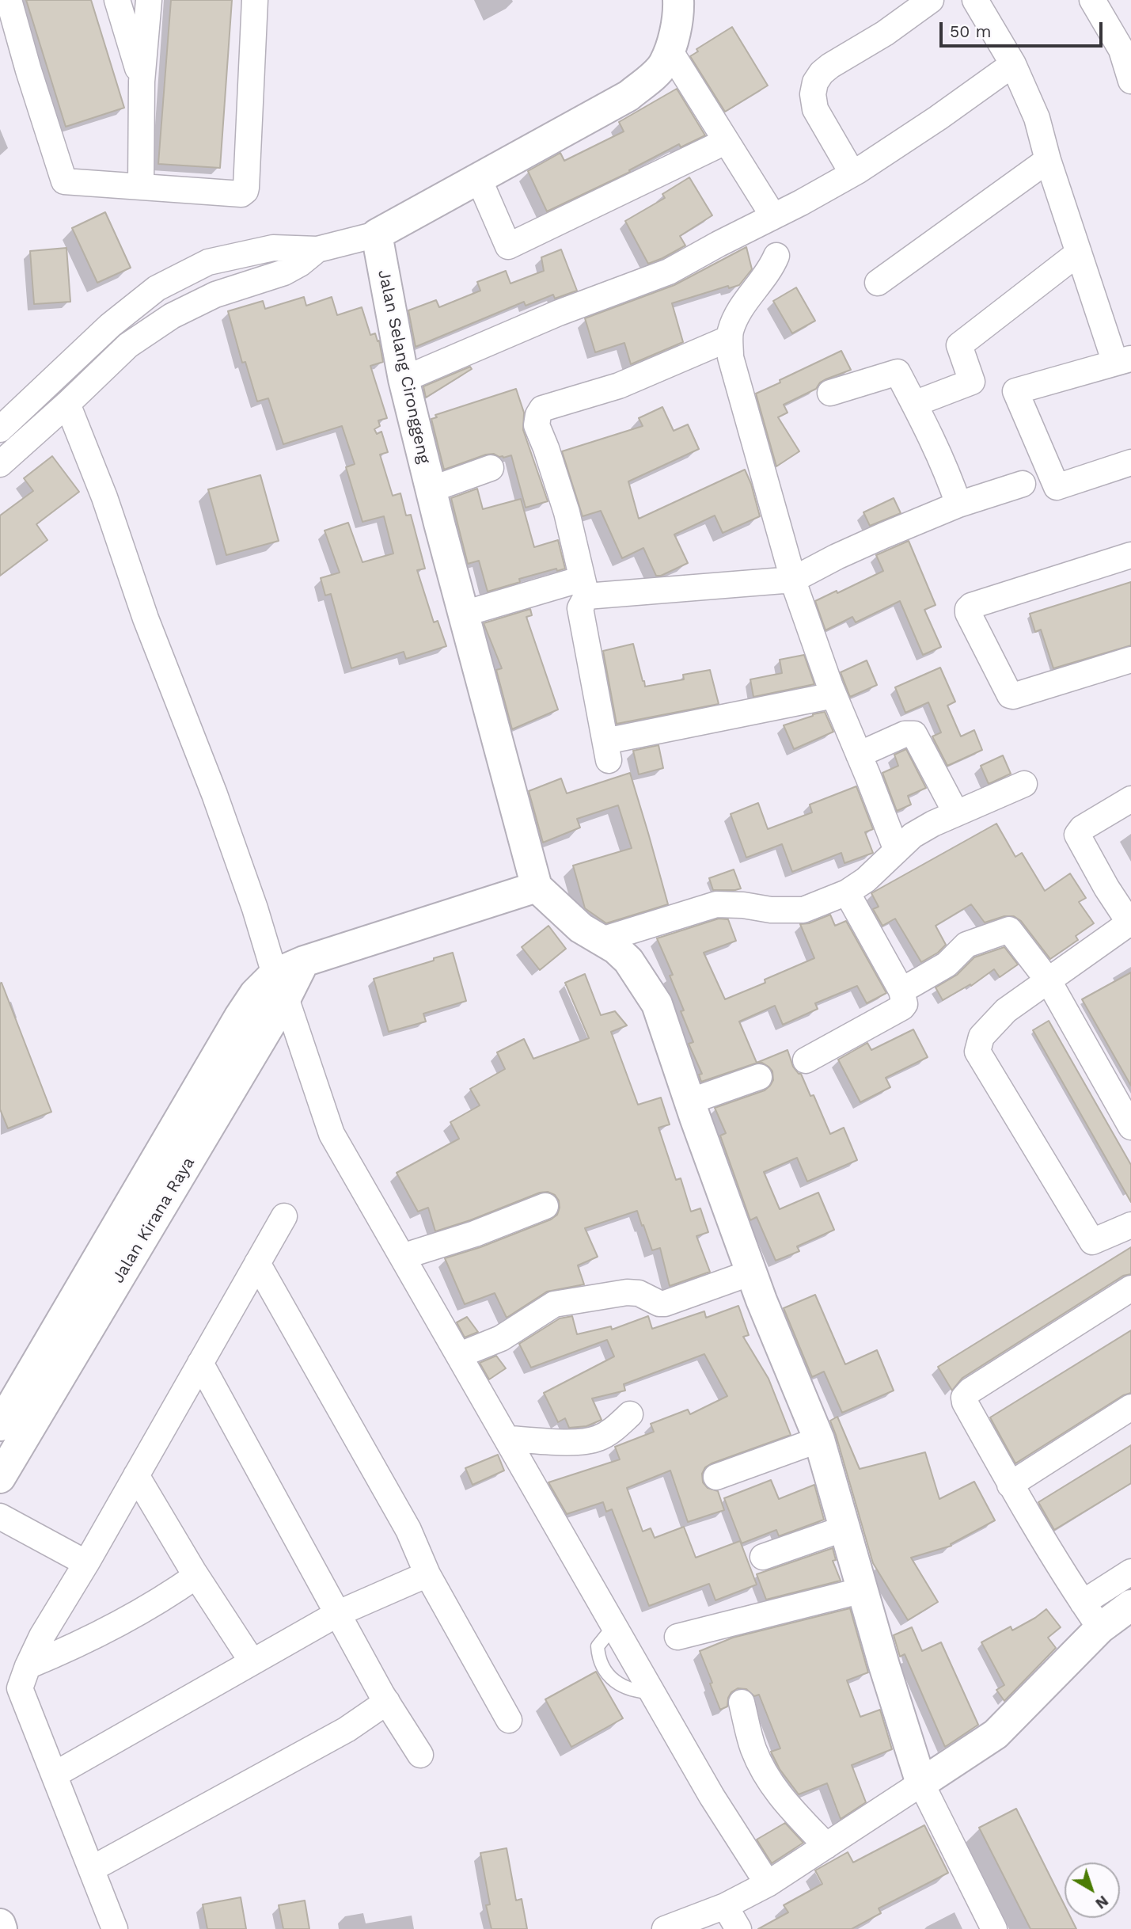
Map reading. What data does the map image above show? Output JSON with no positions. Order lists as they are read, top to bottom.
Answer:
{
  "streets": {
    "street": ["Jalan Selang Cironggeng", "Jalan Kirana Raya"]
  },
  "crossings": [
    ["Jalan Selang Cironggeng", "Jalan Kirana Raya"]
  ],
  "scale_bar": "50 m",
  "north": "bottom right"
}
